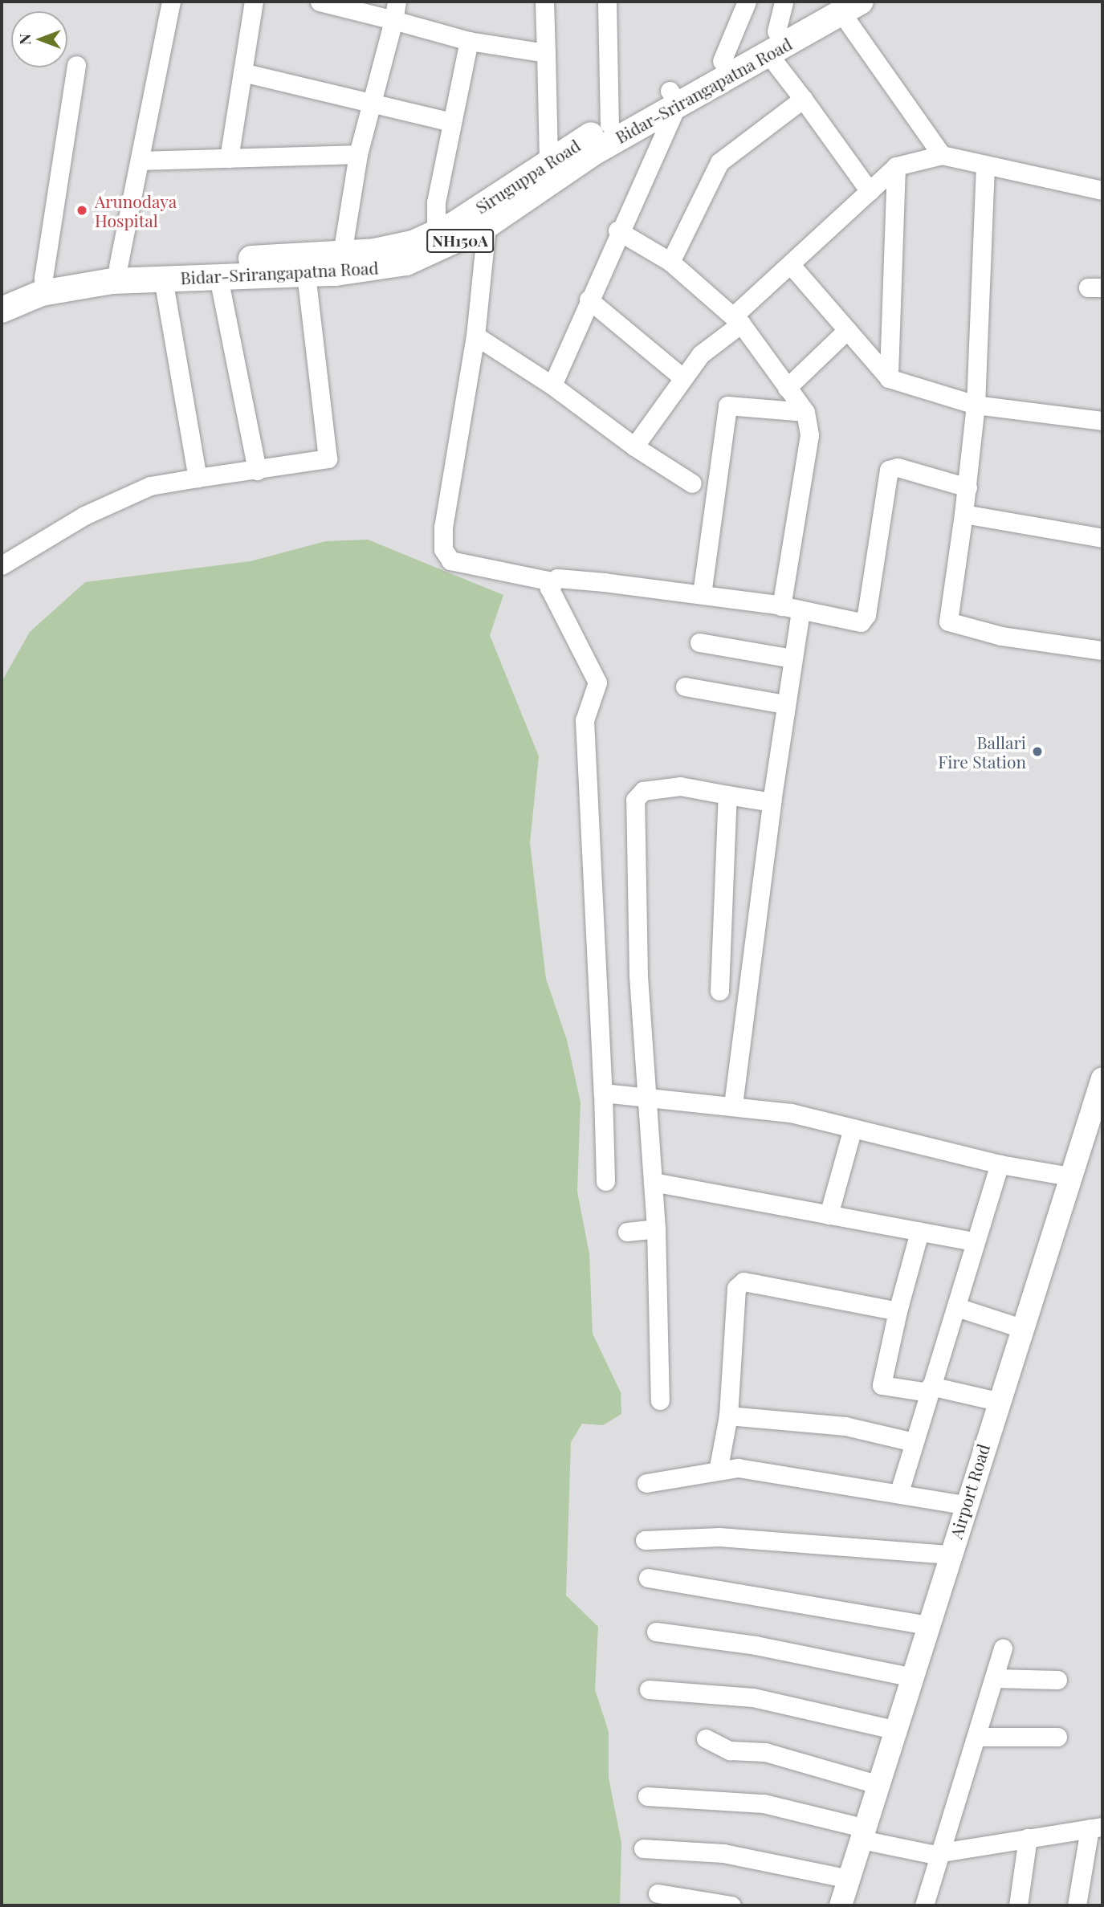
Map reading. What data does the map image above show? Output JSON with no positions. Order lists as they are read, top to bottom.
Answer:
{
  "streets": {
    "highway": ["Bidar-Srirangapatna Road", "Siruguppa Road", "NH150A"],
    "main road": ["Airport Road"]
  },
  "crossings": [
    ["Bidar-Srirangapatna Road", "Siruguppa Road"]
  ],
  "places": ["Arunodaya Hospital", "Ballari Fire Station"],
  "north": "left"
}
